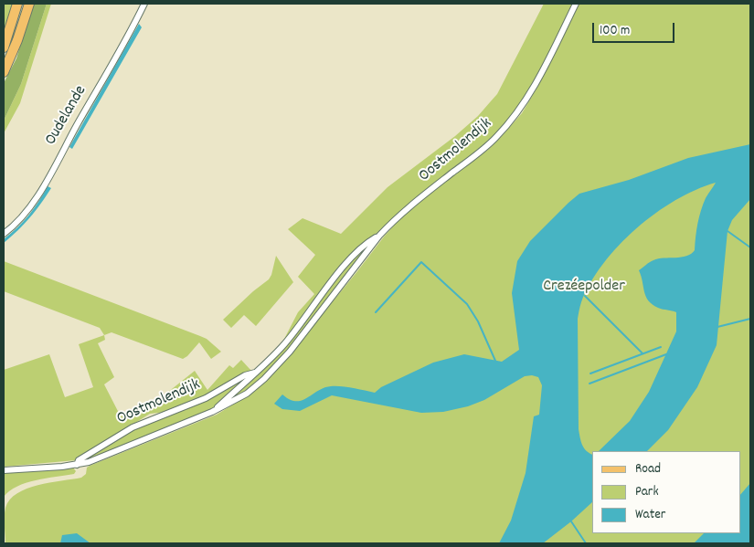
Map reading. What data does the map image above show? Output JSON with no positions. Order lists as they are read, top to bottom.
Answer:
{
  "streets": {
    "street": ["Oudelande", "Oostmolendijk"]
  },
  "parks": ["Crezéepolder"],
  "legend": ["Road", "Park", "Water"],
  "scale_bar": "100 m"
}
